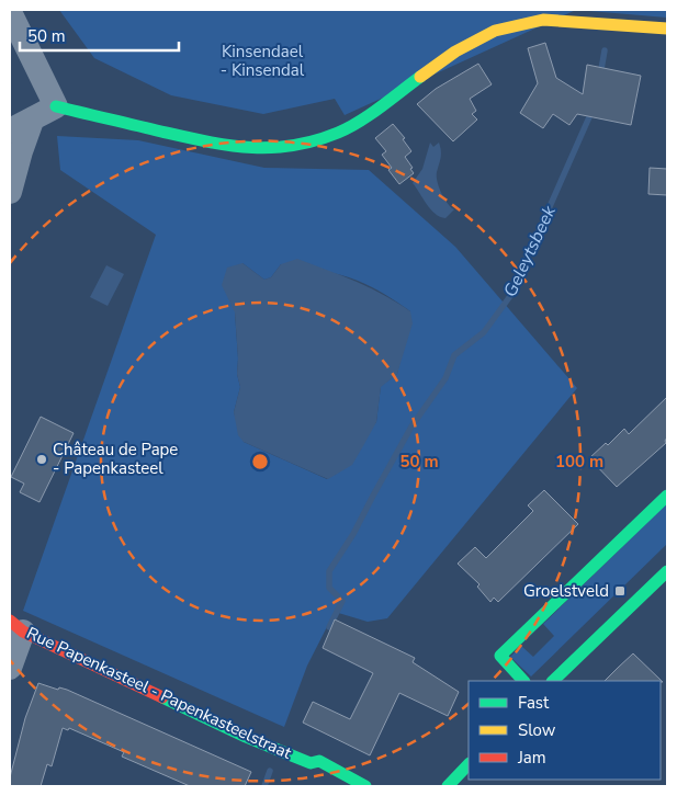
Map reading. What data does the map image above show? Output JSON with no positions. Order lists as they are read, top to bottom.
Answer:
{
  "streets": {
    "street": ["Rue Papenkasteel - Papenkasteelstraat"]
  },
  "water": ["Geleytsbeek"],
  "parks": ["Kinsendael - Kinsendal"],
  "places": {
    "other": ["Château de Pape - Papenkasteel"],
    "transit": ["Groelstveld"]
  },
  "legend": ["Fast", "Slow", "Jam"],
  "scale_bar": "50 m",
  "rings": ["50 m", "100 m"]
}
